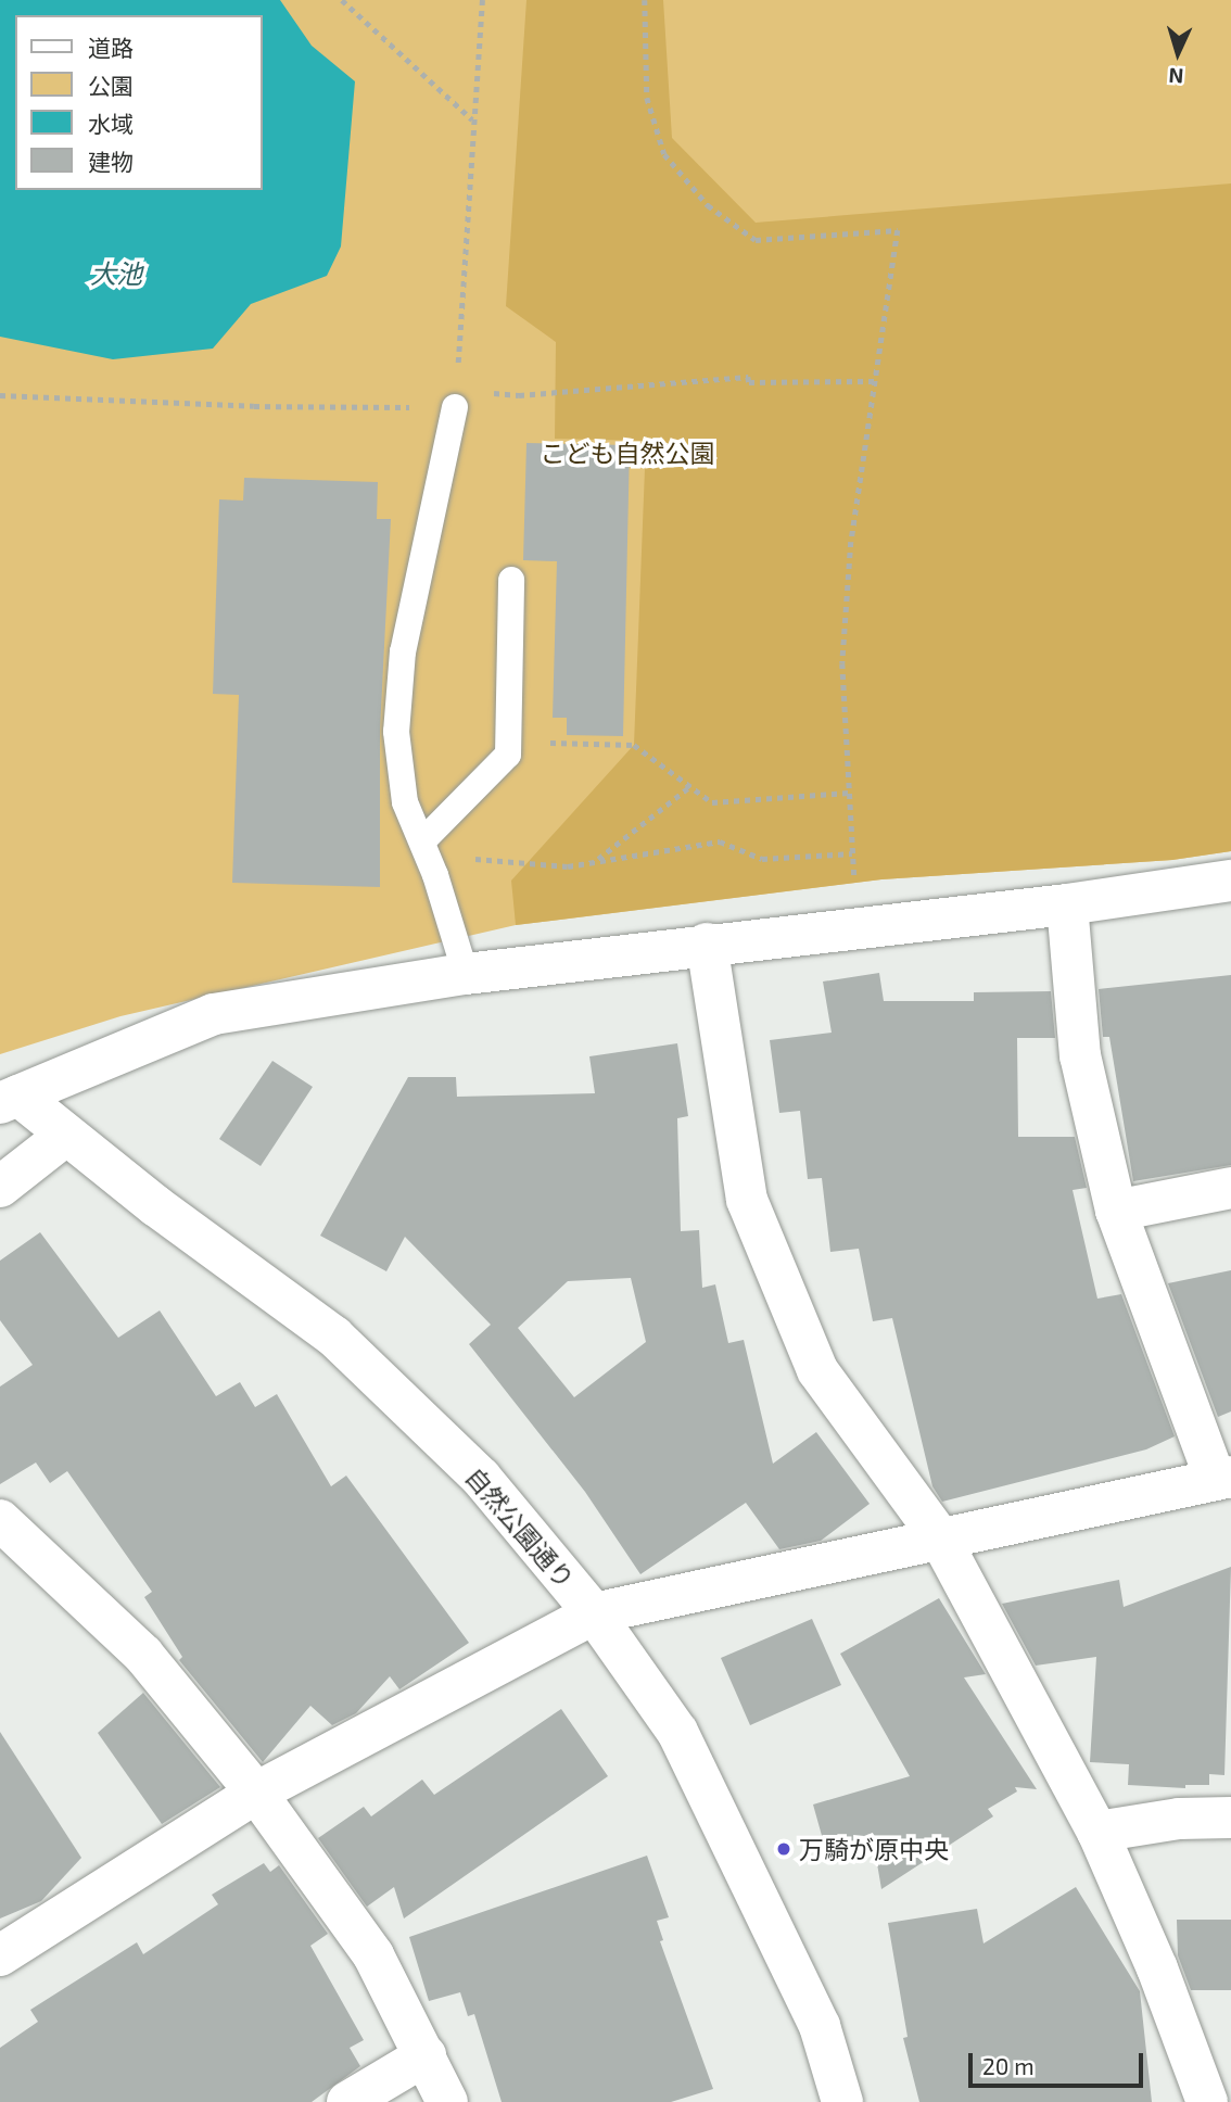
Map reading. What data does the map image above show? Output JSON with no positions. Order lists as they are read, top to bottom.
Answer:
{
  "streets": {
    "street": ["自然公園通り"]
  },
  "water": ["大池"],
  "parks": ["こども自然公園"],
  "places": ["万騎が原中央"],
  "legend": [
    "道路",
    "公園",
    "水域",
    "建物"
  ],
  "scale_bar": "20 m",
  "north": "bottom"
}
